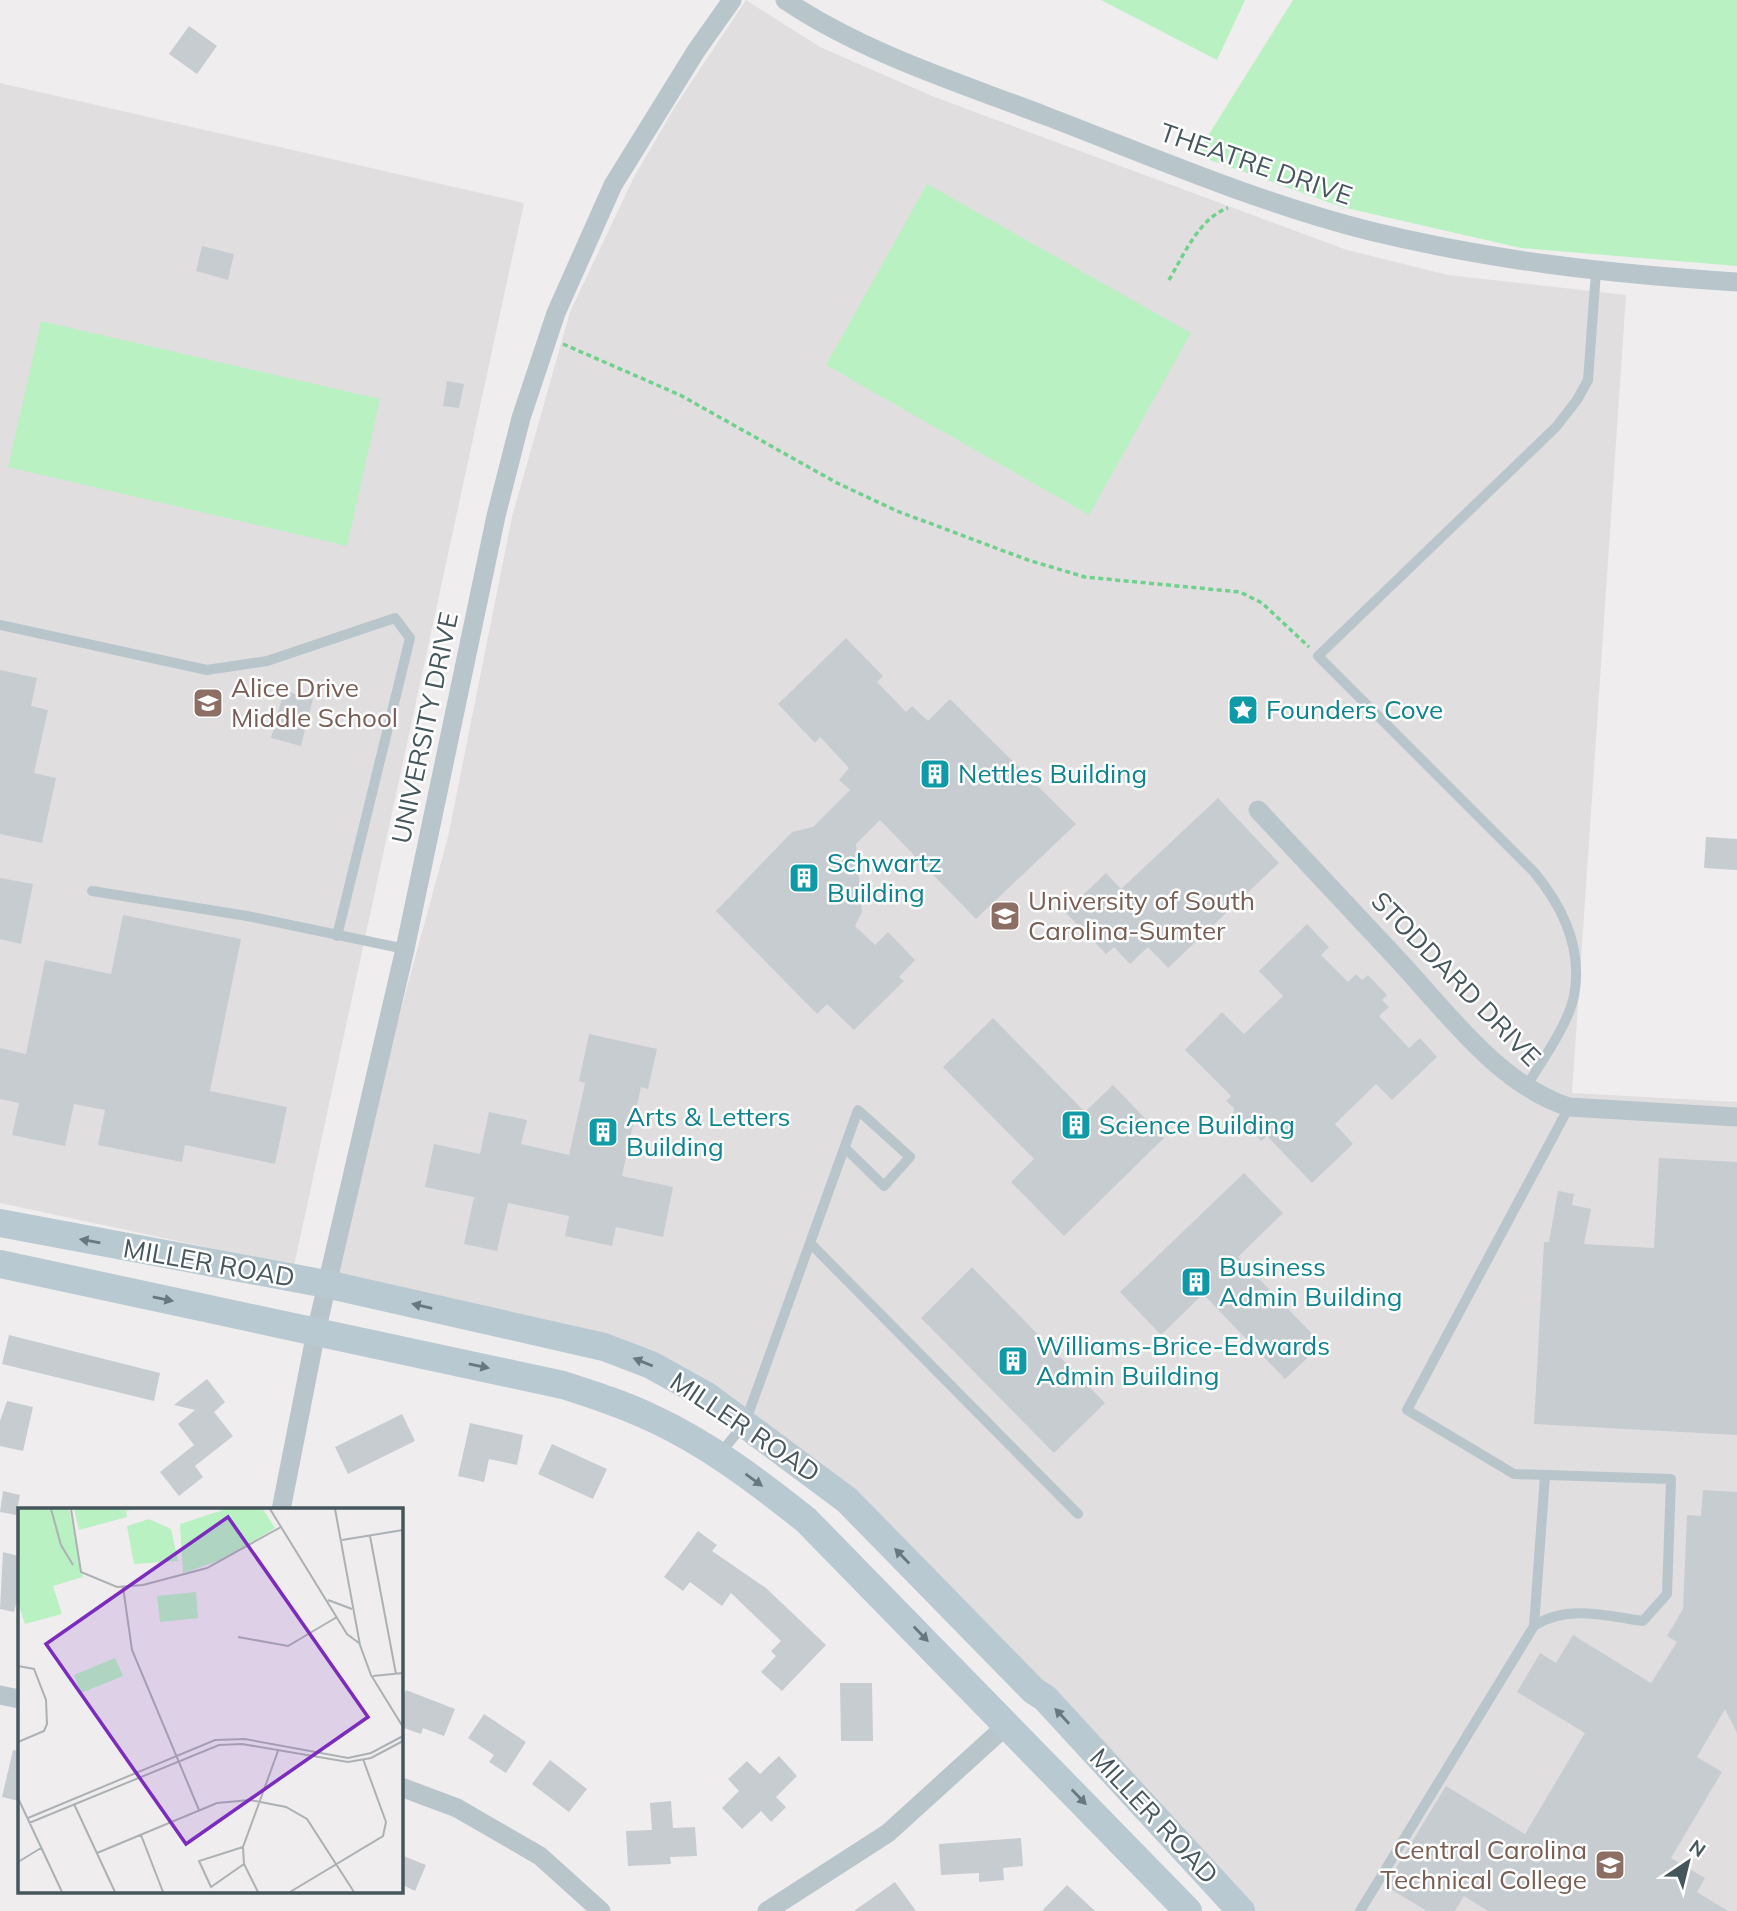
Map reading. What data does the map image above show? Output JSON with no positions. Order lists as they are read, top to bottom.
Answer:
{
  "streets": {
    "street": [
      "THEATRE DRIVE",
      "UNIVERSITY DRIVE",
      "STODDARD DRIVE",
      "MILLER ROAD"
    ]
  },
  "crossings": [
    ["UNIVERSITY DRIVE", "MILLER ROAD"]
  ],
  "places": {
    "school or university": ["Alice Drive Middle School", "University of South Carolina-Sumter", "Central Carolina Technical College"],
    "place": ["Founders Cove"],
    "building": [
      "Nettles Building",
      "Schwartz Building",
      "Science Building",
      "Arts & Letters Building",
      "Business Admin Building",
      "Williams-Brice-Edwards Admin Building"
    ]
  },
  "north": "top right"
}
